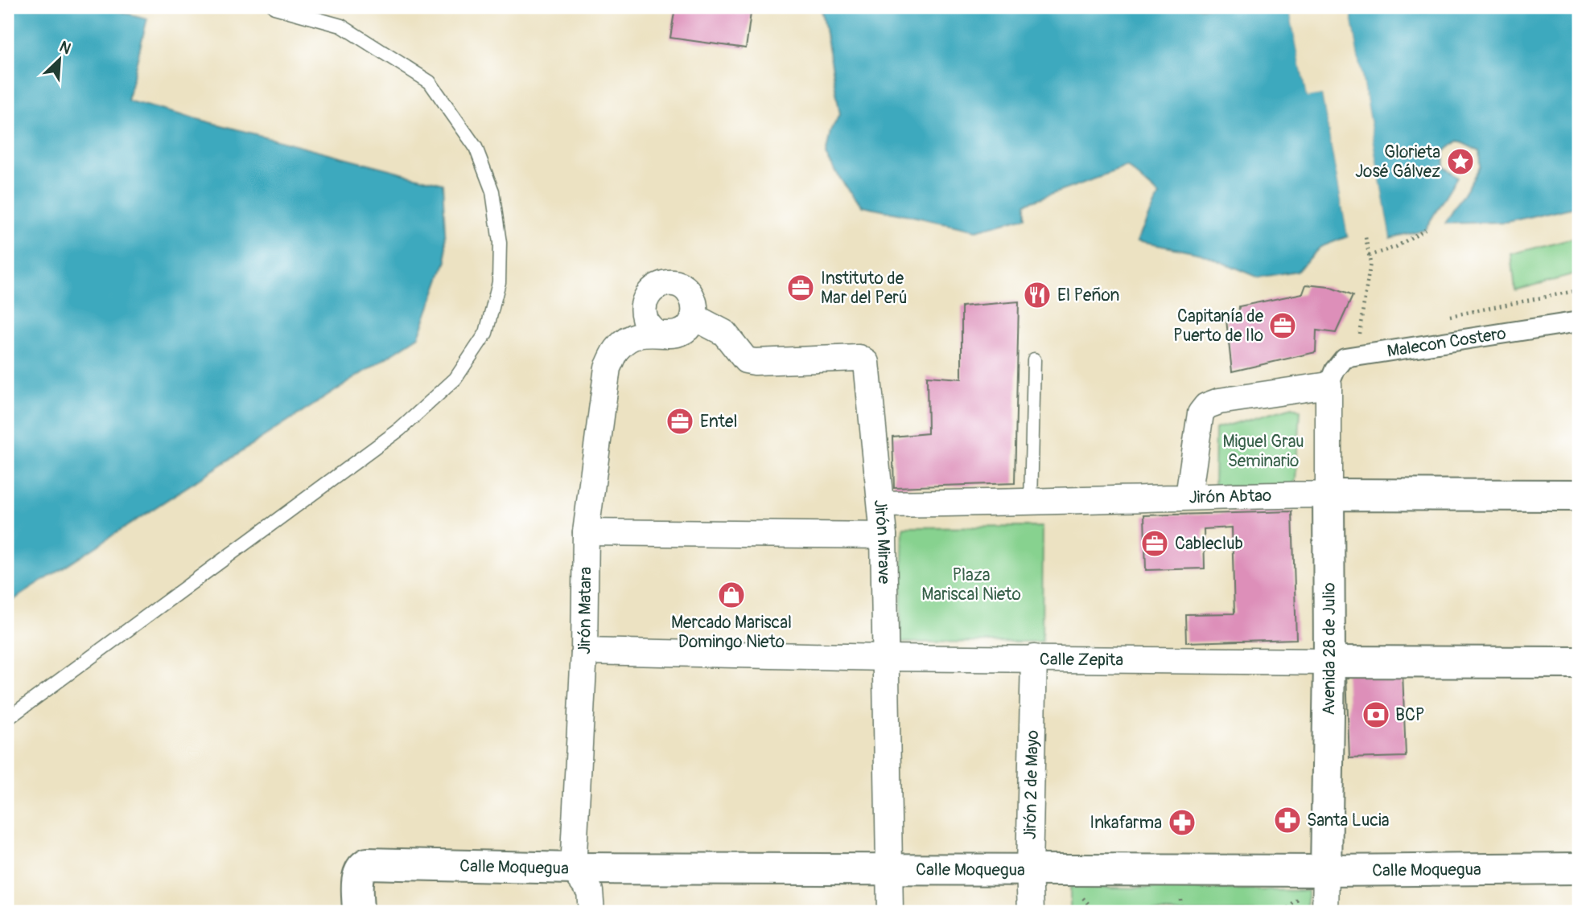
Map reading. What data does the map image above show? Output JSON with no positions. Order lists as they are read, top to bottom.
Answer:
{
  "streets": {
    "street": [
      "Malecon Costero",
      "Jirón Abtao",
      "Jirón Mirave",
      "Jirón Matara",
      "Avenida 28 de Julio",
      "Calle Zepita",
      "Jirón 2 de Mayo",
      "Calle Moquegua"
    ]
  },
  "crossings": [
    ["Malecon Costero", "Avenida 28 de Julio"],
    ["Jirón Abtao", "Jirón Mirave"],
    ["Jirón Abtao", "Avenida 28 de Julio"],
    ["Jirón Mirave", "Jirón Matara"],
    ["Jirón Mirave", "Calle Zepita"],
    ["Jirón Mirave", "Calle Moquegua"],
    ["Jirón Matara", "Calle Zepita"],
    ["Jirón Matara", "Calle Moquegua"],
    ["Avenida 28 de Julio", "Calle Zepita"],
    ["Avenida 28 de Julio", "Calle Moquegua"],
    ["Calle Zepita", "Jirón 2 de Mayo"],
    ["Jirón 2 de Mayo", "Calle Moquegua"]
  ],
  "parks": ["Miguel Grau Seminario", "Plaza Mariscal Nieto"],
  "places": {
    "place": ["Glorieta José Gálvez"],
    "office": [
      "Instituto de Mar del Perú",
      "Capitanía de Puerto de Ilo",
      "Entel",
      "Cableclub"
    ],
    "restaurant": ["El Peñon"],
    "shop": ["Mercado Mariscal Domingo Nieto"],
    "bank": ["BCP"],
    "pharmacy": ["Santa Lucia", "Inkafarma"]
  },
  "north": "top right"
}
